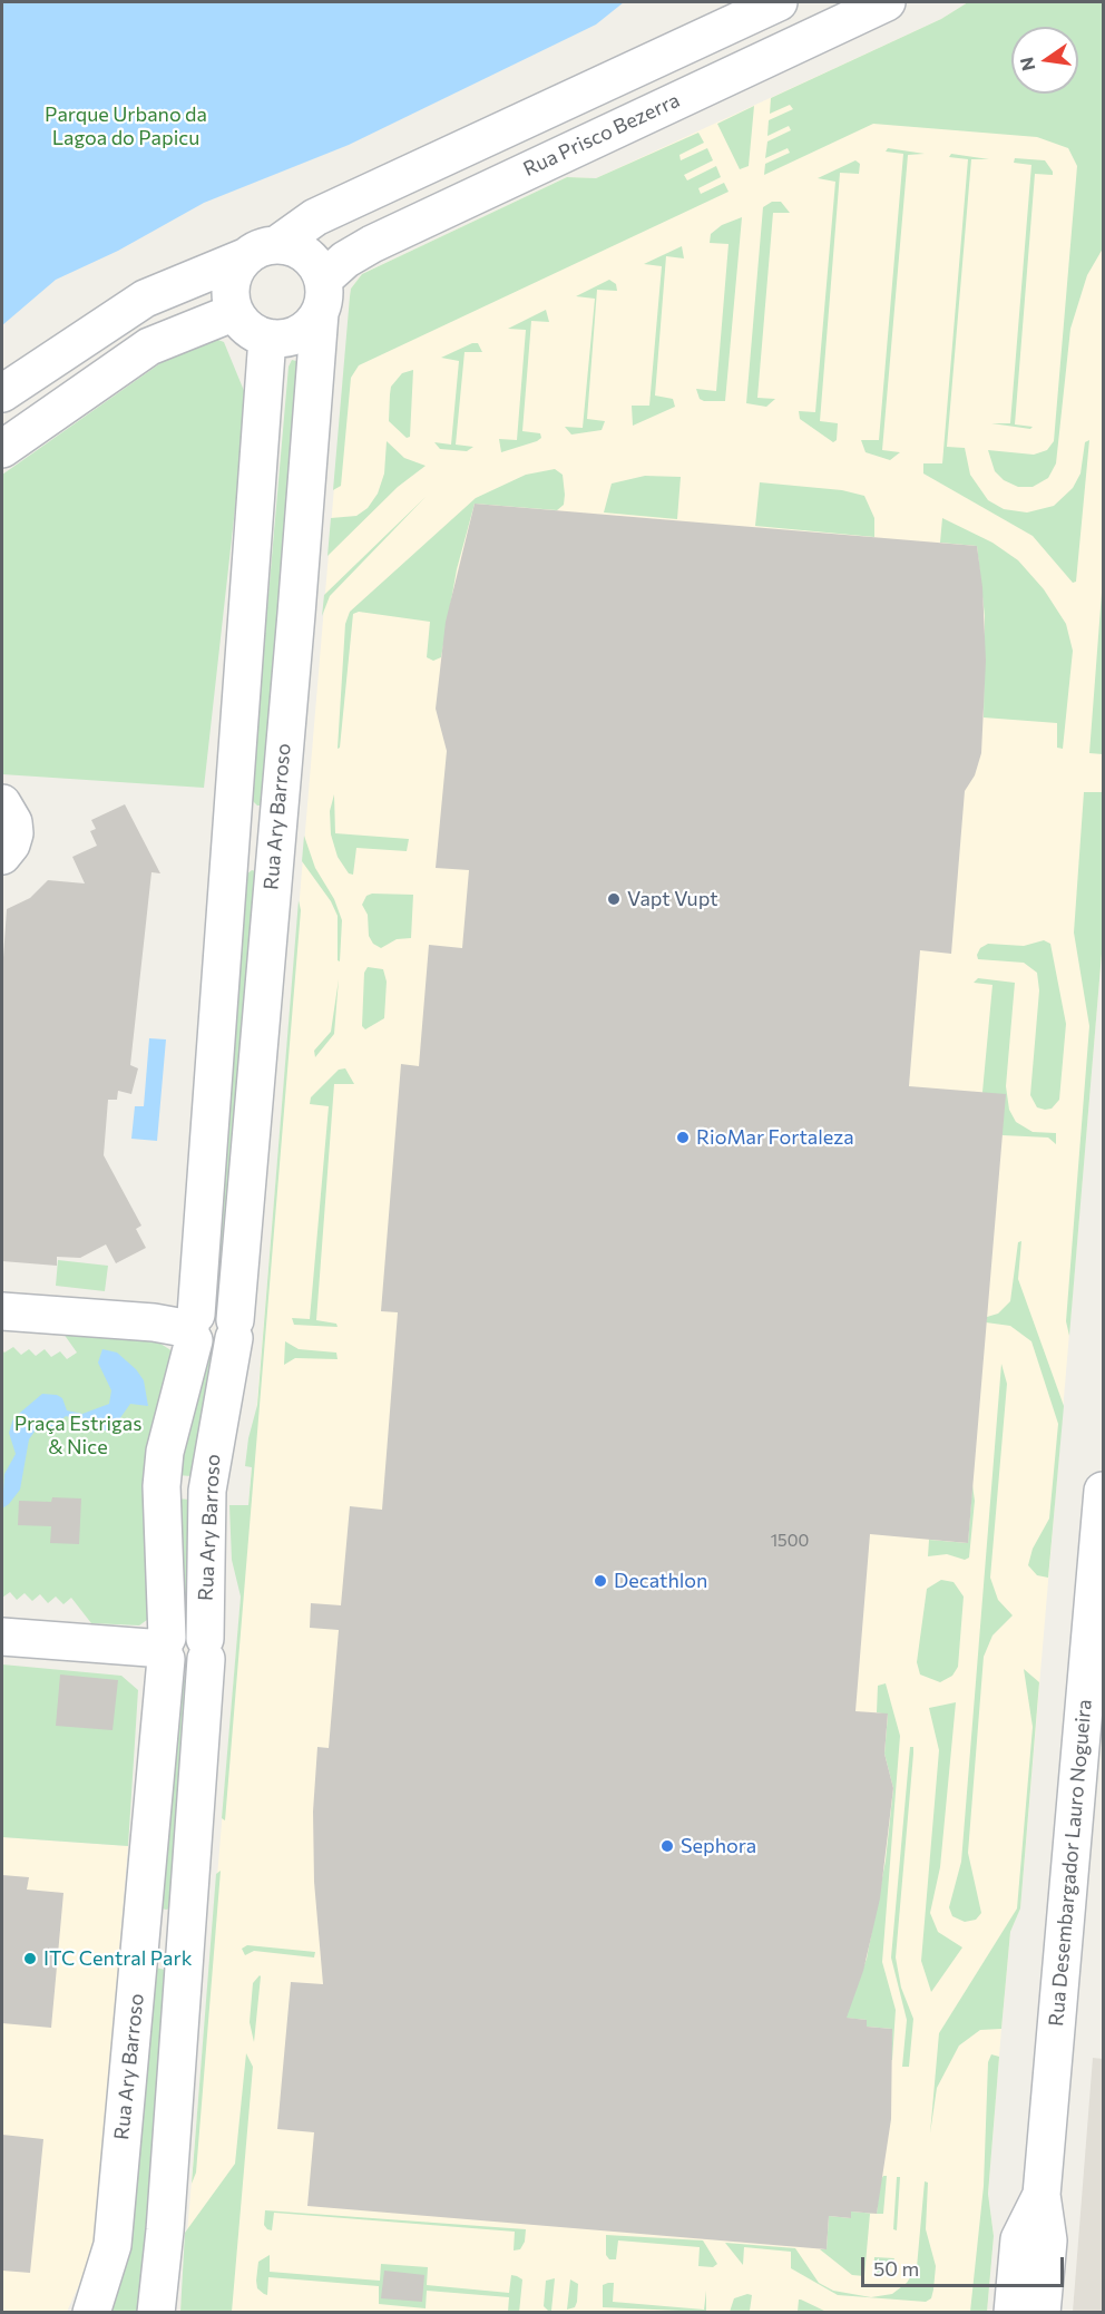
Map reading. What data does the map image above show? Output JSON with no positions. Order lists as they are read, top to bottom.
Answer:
{
  "streets": {
    "street": ["Rua Prisco Bezerra", "Rua Ary Barroso", "Rua Desembargador Lauro Nogueira"]
  },
  "crossings": [
    ["Rua Prisco Bezerra", "Rua Ary Barroso"]
  ],
  "parks": ["Parque Urbano da Lagoa do Papicu", "Praça Estrigas & Nice"],
  "places": [
    "Vapt Vupt",
    "RioMar Fortaleza",
    "Decathlon",
    "Sephora",
    "ITC Central Park"
  ],
  "house_numbers": ["1500"],
  "scale_bar": "50 m",
  "north": "left"
}
